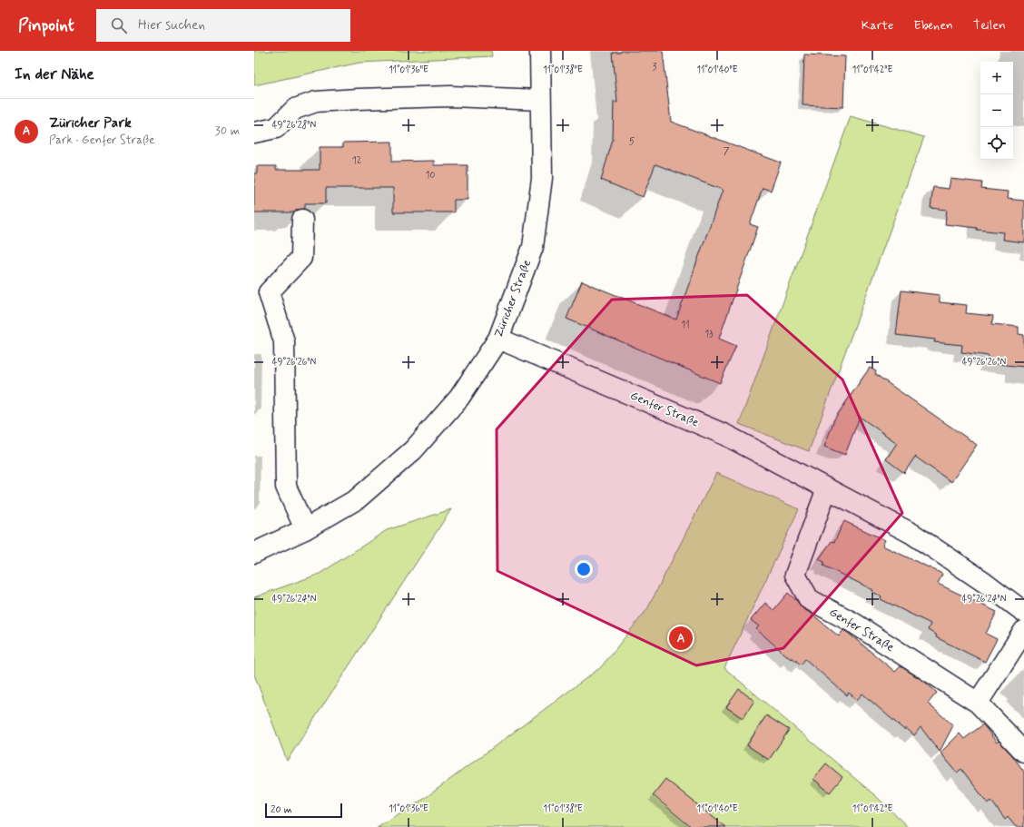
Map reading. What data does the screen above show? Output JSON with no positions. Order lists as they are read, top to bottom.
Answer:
{
  "streets": {
    "street": ["Züricher Straße", "Genfer Straße"]
  },
  "crossings": [
    ["Züricher Straße", "Genfer Straße"]
  ],
  "house_numbers": [
    "3",
    "5",
    "7",
    "12",
    "10",
    "11",
    "13"
  ],
  "scale_bar": "20 m",
  "page": {
    "header": "Pinpoint",
    "search": "Hier suchen",
    "nav": ["Karte", "Ebenen", "Teilen"],
    "heading": "In der Nähe",
    "map_buttons": ["+", "−"],
    "list": [
      {
        "mark": "A",
        "name": "Züricher Park",
        "note": "Park · Genfer Straße",
        "value": "30 m"
      }
    ],
    "pins": "A",
    "scale": "20 m"
  },
  "coordinates": [
    "11°01'36\"E",
    "11°01'38\"E",
    "11°01'40\"E",
    "11°01'42\"E",
    "49°26'28\"N",
    "49°26'26\"N",
    "49°26'24\"N"
  ]
}
